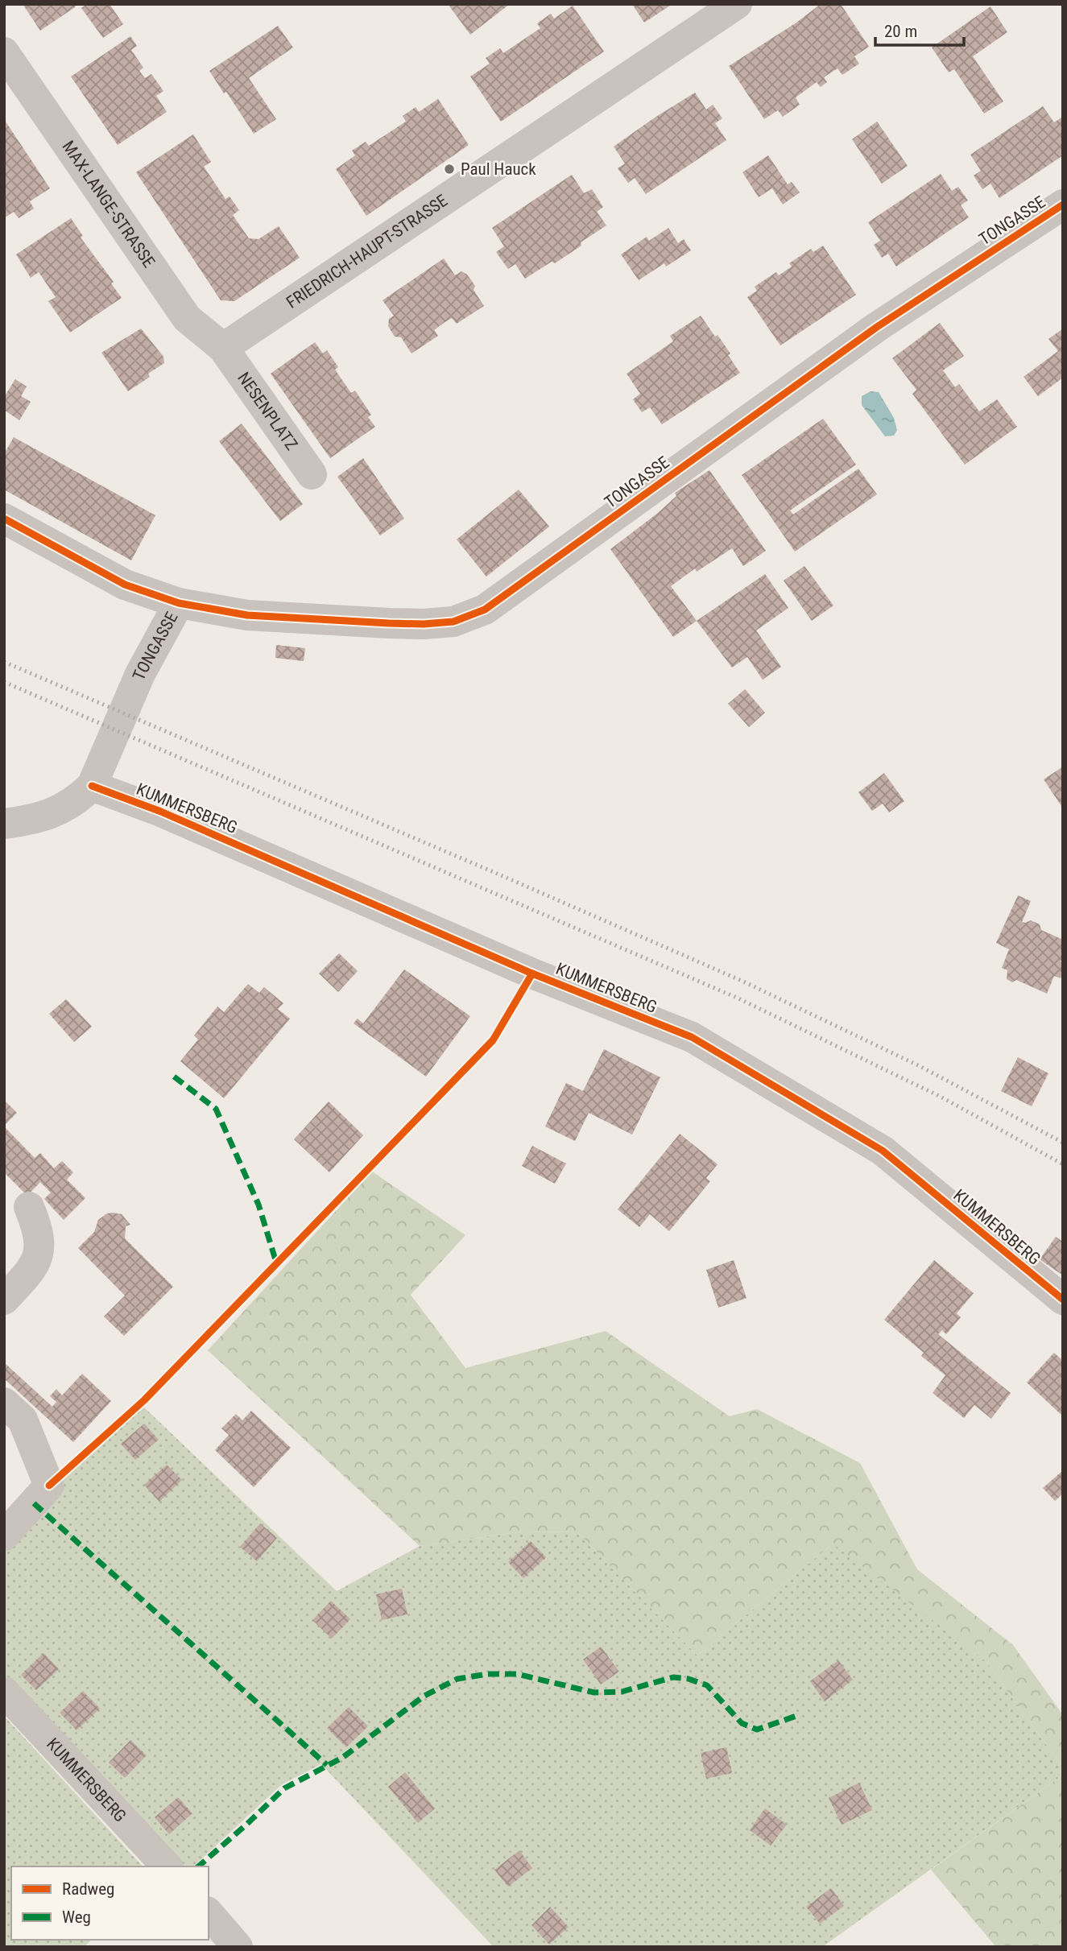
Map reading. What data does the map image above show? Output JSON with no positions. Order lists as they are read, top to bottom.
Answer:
{
  "streets": {
    "street": [
      "MAX-LANGE-STRASSE",
      "TONGASSE",
      "FRIEDRICH-HAUPT-STRASSE",
      "NESENPLATZ",
      "KUMMERSBERG"
    ]
  },
  "crossings": [
    ["MAX-LANGE-STRASSE", "FRIEDRICH-HAUPT-STRASSE"],
    ["MAX-LANGE-STRASSE", "NESENPLATZ"],
    ["TONGASSE", "KUMMERSBERG"],
    ["FRIEDRICH-HAUPT-STRASSE", "NESENPLATZ"]
  ],
  "places": ["Paul Hauck"],
  "legend": ["Radweg", "Weg"],
  "scale_bar": "20 m"
}
